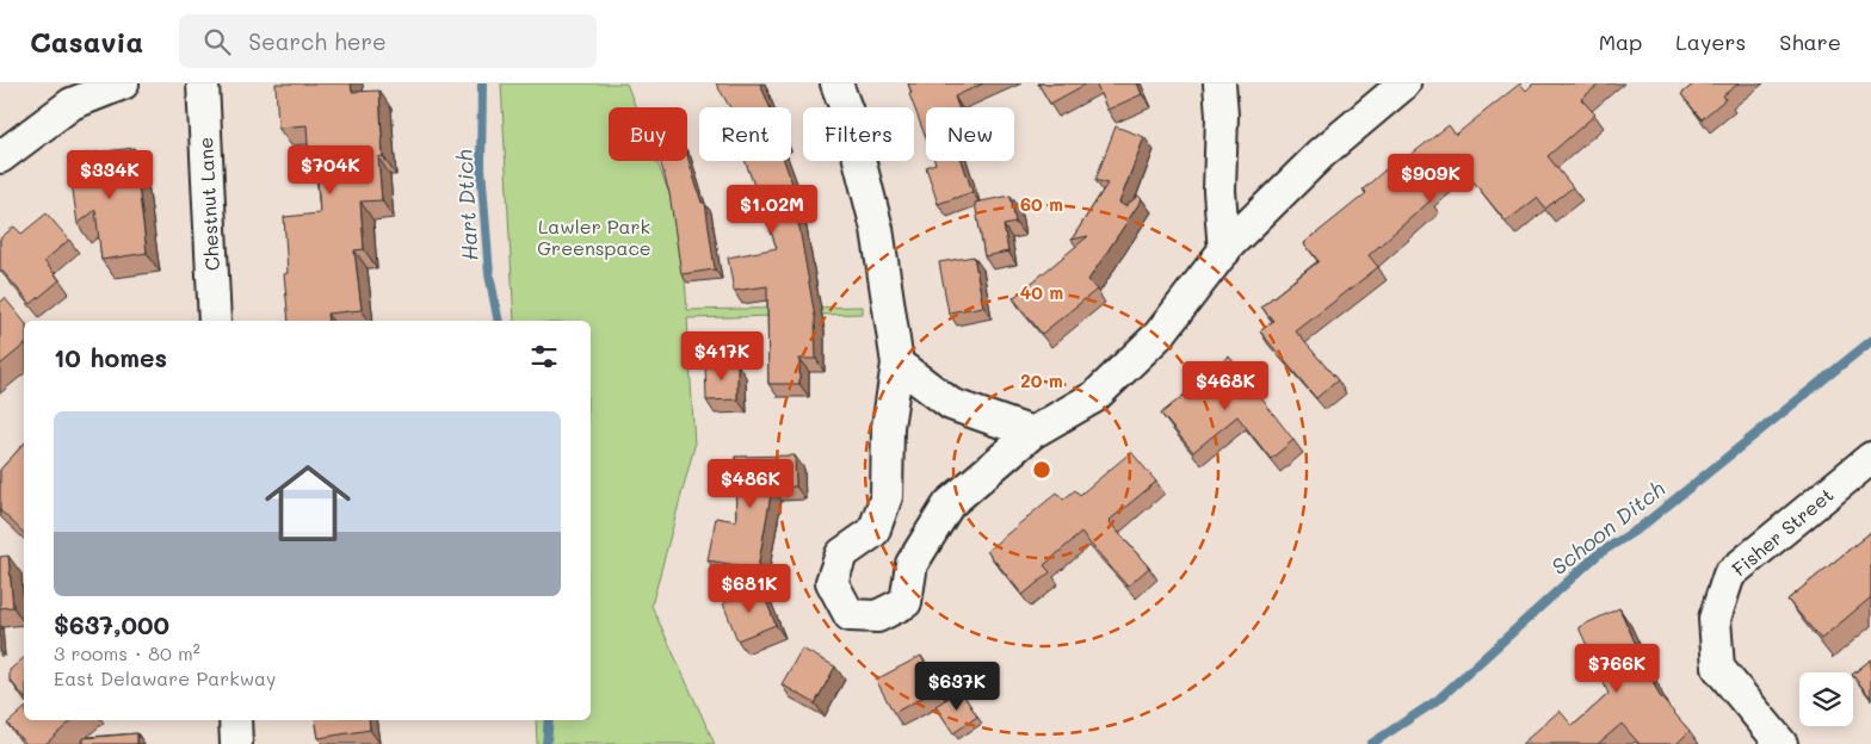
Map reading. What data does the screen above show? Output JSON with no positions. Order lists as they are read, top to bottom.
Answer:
{
  "streets": {
    "street": ["Chestnut Lane", "Fisher Street"]
  },
  "water": ["Hart Dtich", "Schoon Ditch"],
  "parks": ["Lawler Park Greenspace"],
  "page": {
    "header": "Casavia",
    "search": "Search here",
    "nav": ["Map", "Layers", "Share"],
    "chip": [
      "Buy",
      "Rent",
      "Filters",
      "New"
    ],
    "price": [
      "$704K",
      "$334K",
      "$909K",
      "$1.02M",
      "$417K",
      "$468K",
      "$486K",
      "$681K",
      "$766K",
      "$637K"
    ],
    "heading": "10 homes",
    "list": [
      {
        "name": "$637,000",
        "note": "3 rooms · 80 m² · East Delaware Parkway"
      }
    ]
  },
  "rings": ["60 m", "40 m", "20 m"]
}
